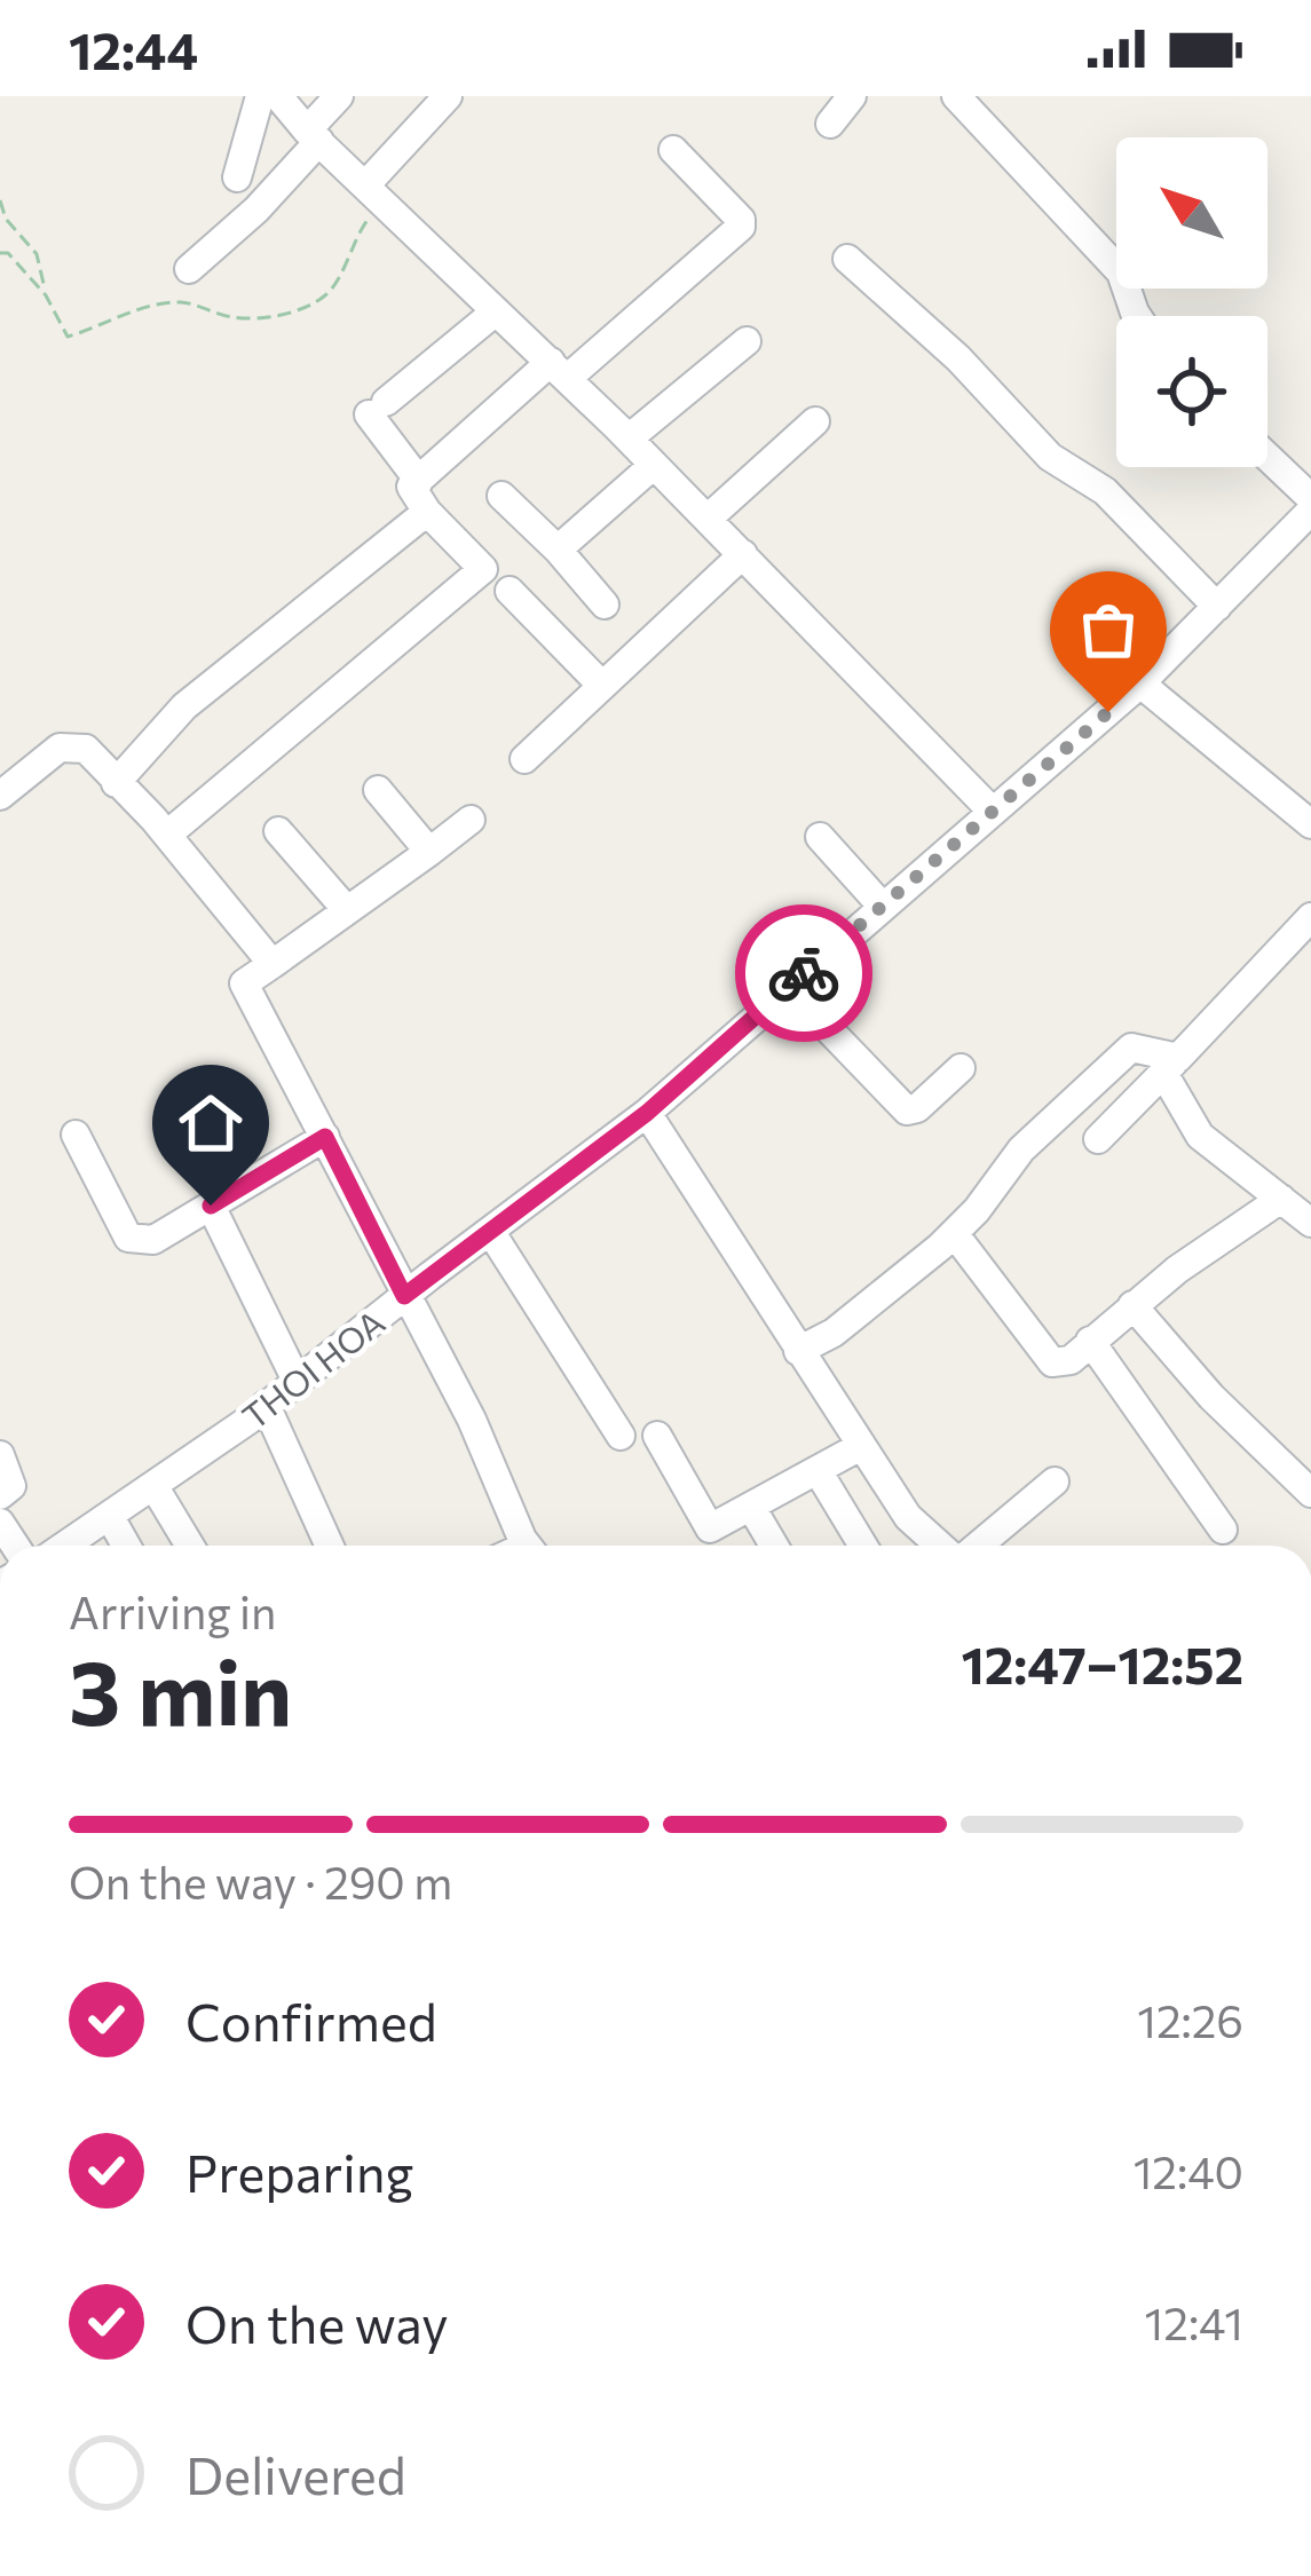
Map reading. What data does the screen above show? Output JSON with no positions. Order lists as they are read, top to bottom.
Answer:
{
  "streets": {
    "street": ["THOI HOA"]
  },
  "north": "top left",
  "page": {
    "status": "12:44",
    "heading": ["3 min", "Arriving in", "12:47–12:52"],
    "bar": "On the way · 290 m",
    "list": [
      ["Confirmed", "12:26"],
      ["Preparing", "12:40"],
      ["On the way", "12:41"],
      "Delivered"
    ]
  }
}
